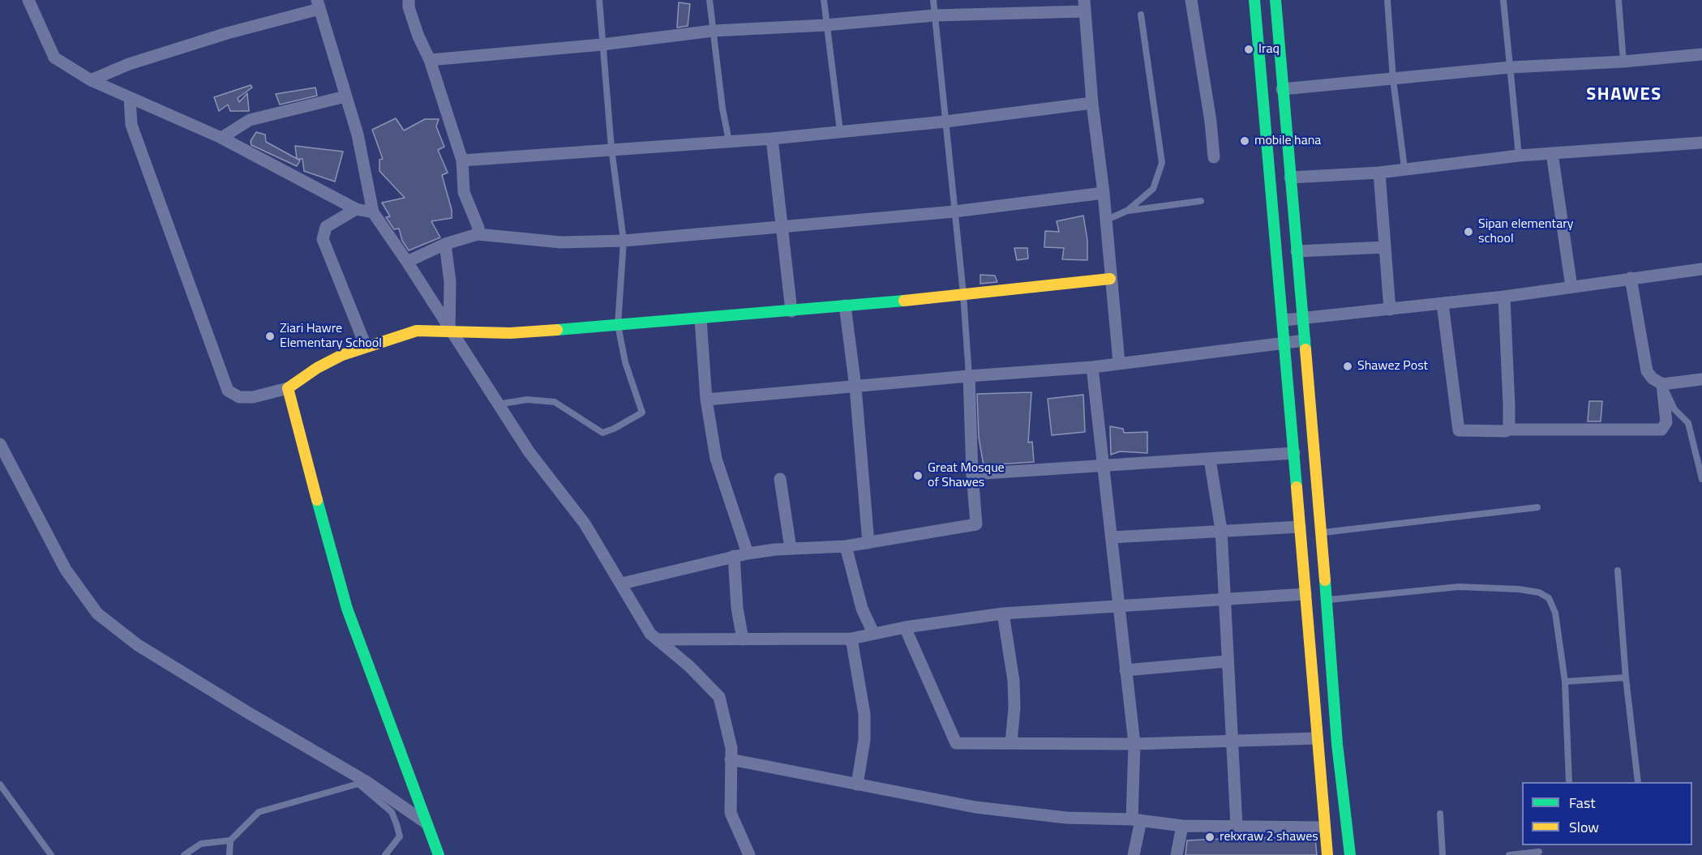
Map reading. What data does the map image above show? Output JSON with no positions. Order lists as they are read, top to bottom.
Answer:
{
  "districts": ["SHAWES"],
  "places": [
    "Iraq",
    "mobile hana",
    "Sipan elementary school",
    "Ziari Hawre Elementary School",
    "Shawez Post",
    "Great Mosque of Shawes",
    "rekxraw 2 shawes"
  ],
  "legend": ["Fast", "Slow"]
}
